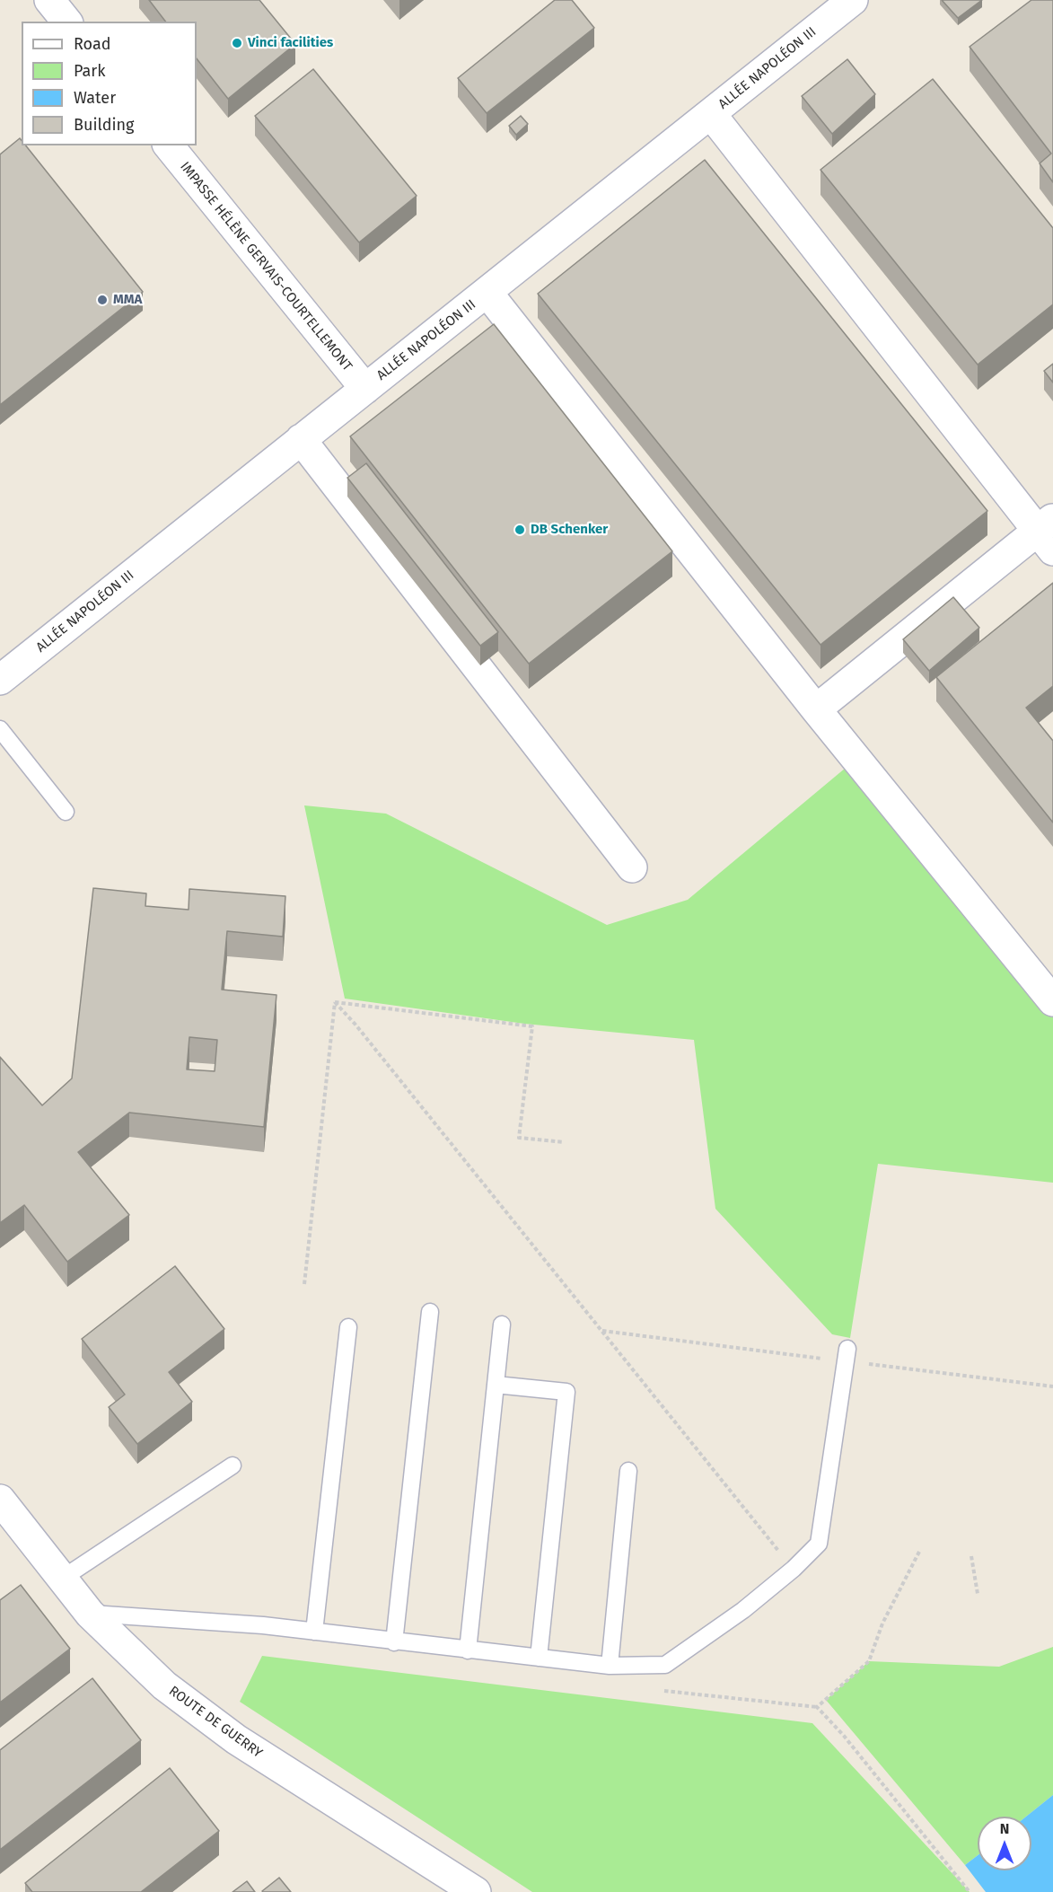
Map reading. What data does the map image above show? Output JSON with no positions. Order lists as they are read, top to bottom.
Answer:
{
  "streets": {
    "street": ["ALLÉE NAPOLÉON III", "IMPASSE HÉLÈNE GERVAIS-COURTELLEMONT", "ROUTE DE GUERRY"]
  },
  "crossings": [
    ["ALLÉE NAPOLÉON III", "IMPASSE HÉLÈNE GERVAIS-COURTELLEMONT"]
  ],
  "places": ["Vinci facilities", "MMA", "DB Schenker"],
  "legend": [
    "Road",
    "Park",
    "Water",
    "Building"
  ],
  "north": "top"
}
